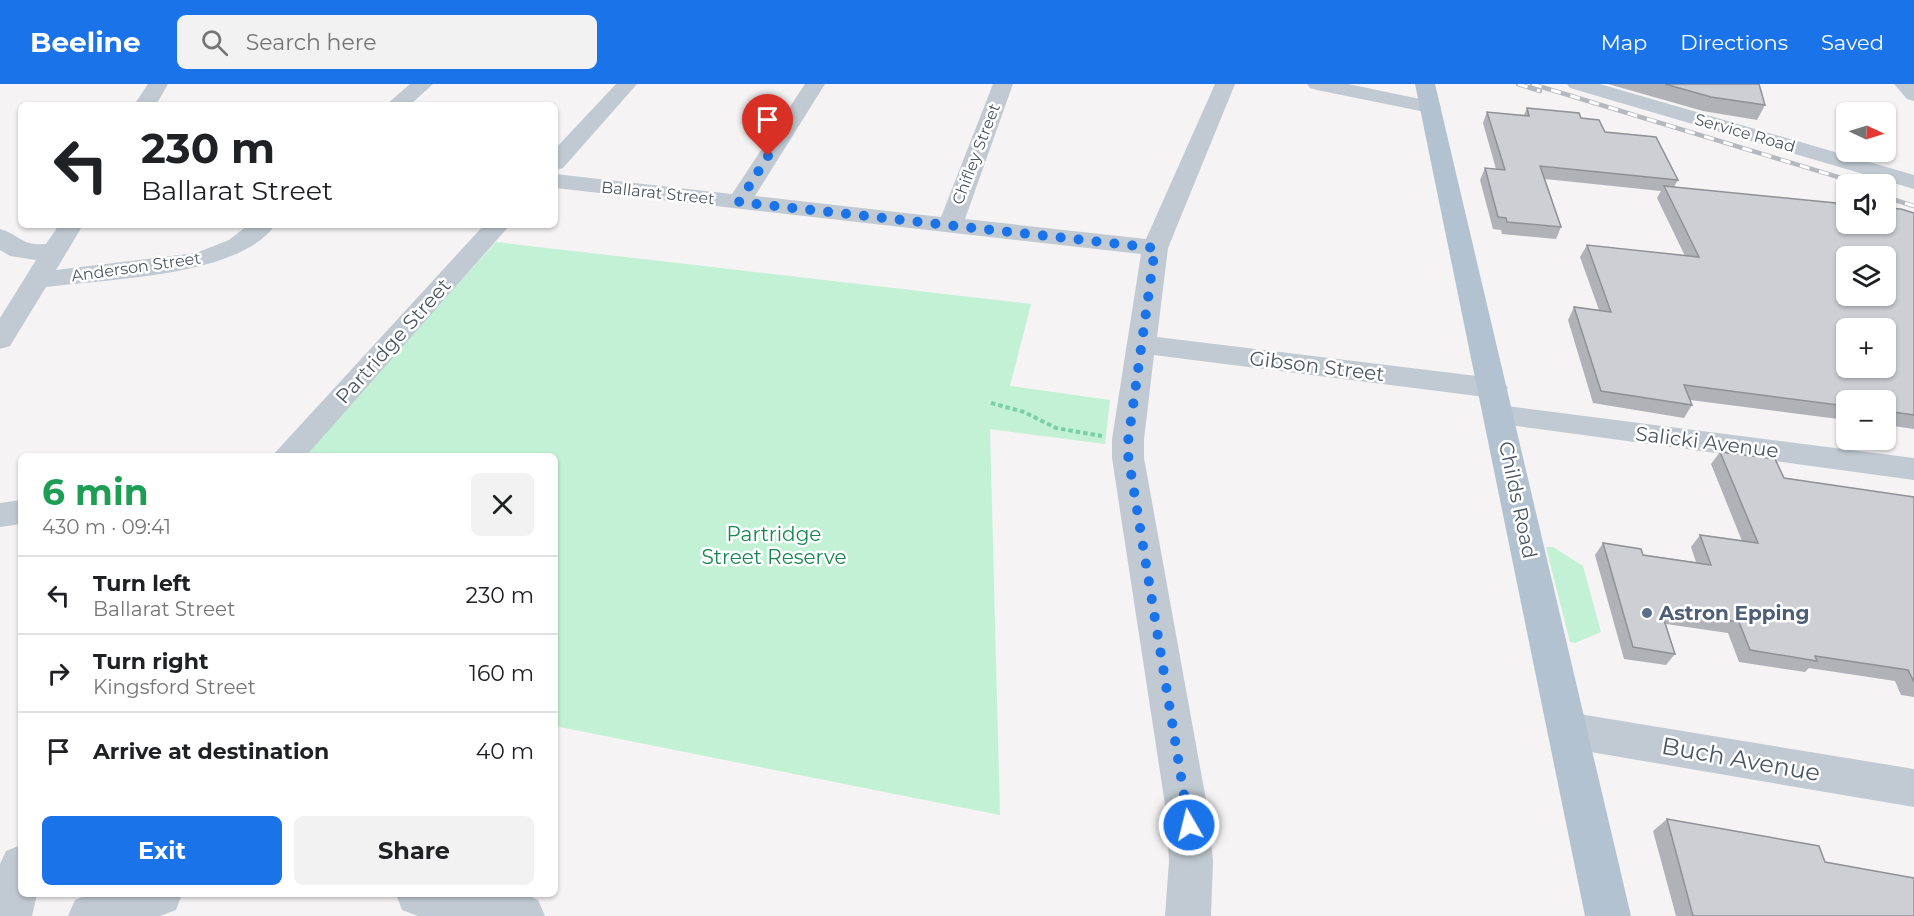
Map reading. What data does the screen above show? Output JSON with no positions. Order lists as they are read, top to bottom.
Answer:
{
  "streets": {
    "main road": ["Childs Road"],
    "street": [
      "Service Road",
      "Chifley Street",
      "Ballarat Street",
      "Anderson Street",
      "Partridge Street",
      "Gibson Street",
      "Salicki Avenue",
      "Buch Avenue"
    ]
  },
  "crossings": [
    ["Chifley Street", "Ballarat Street"],
    ["Gibson Street", "Salicki Avenue"],
    ["Gibson Street", "Childs Road"],
    ["Salicki Avenue", "Childs Road"],
    ["Childs Road", "Buch Avenue"]
  ],
  "parks": ["Partridge Street Reserve"],
  "places": ["Astron Epping"],
  "north": "right",
  "page": {
    "header": "Beeline",
    "search": "Search here",
    "nav": ["Map", "Directions", "Saved"],
    "map_buttons": ["+", "−"],
    "turn": ["230 m", "Ballarat Street"],
    "heading": ["6 min", "430 m · 09:41"],
    "list": [
      {
        "name": "Turn left",
        "note": "Ballarat Street",
        "value": "230 m"
      },
      {
        "name": "Turn right",
        "note": "Kingsford Street",
        "value": "160 m"
      },
      {
        "name": "Arrive at destination",
        "value": "40 m"
      }
    ],
    "buttons": ["Exit", "Share"]
  }
}
